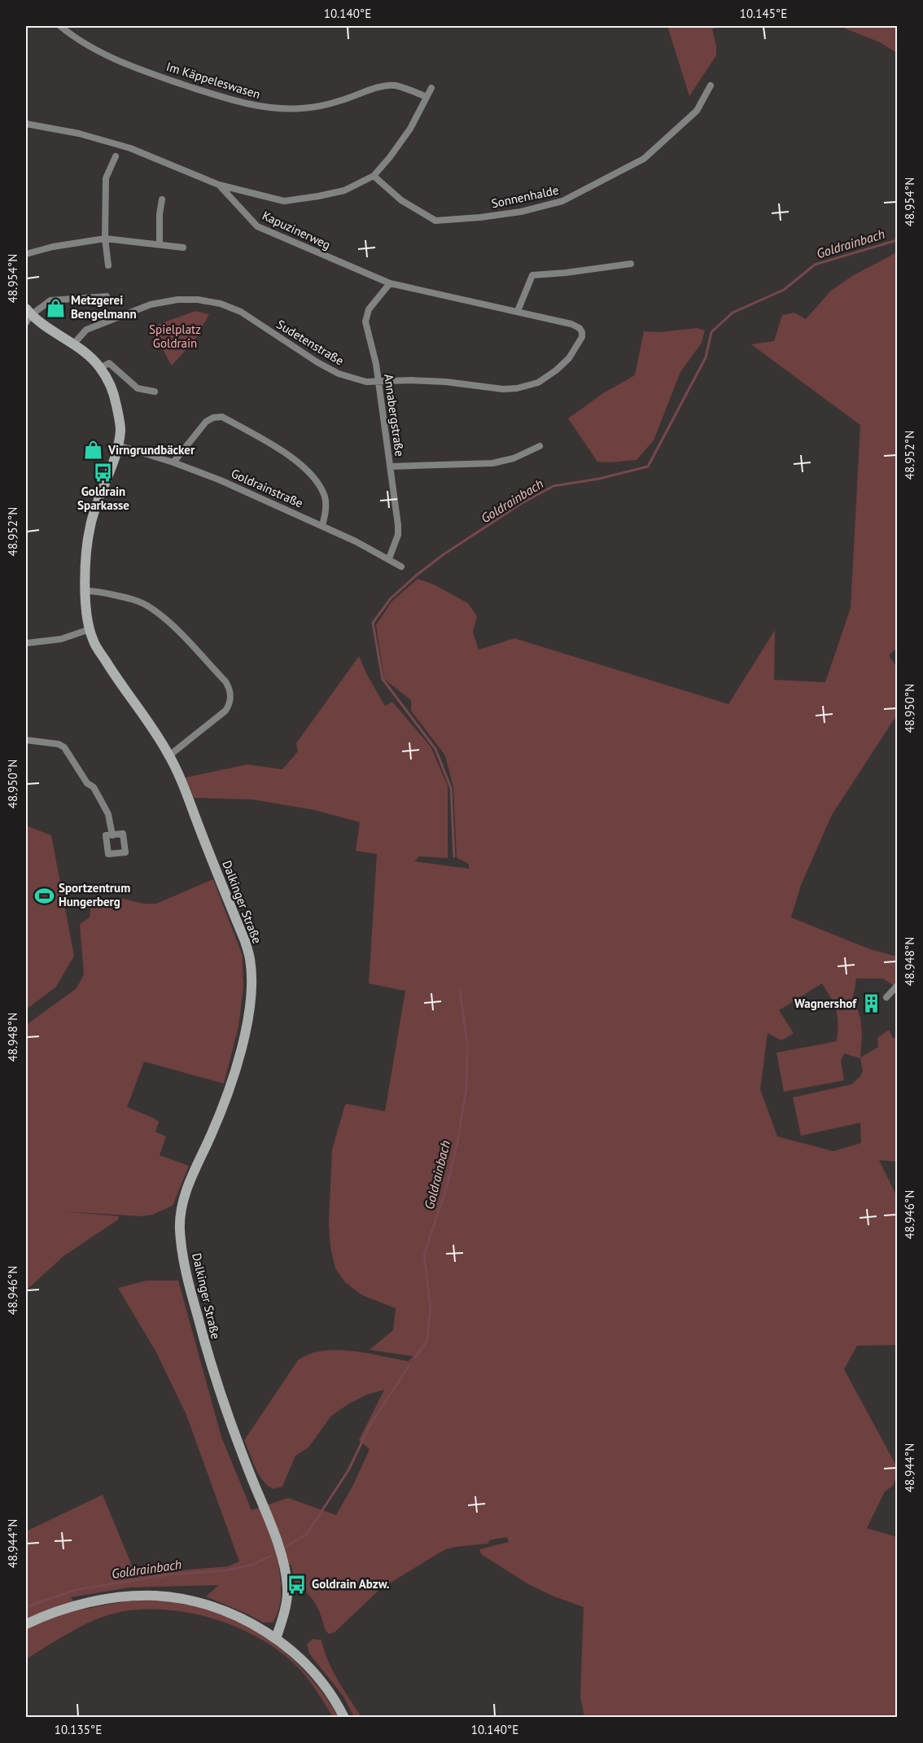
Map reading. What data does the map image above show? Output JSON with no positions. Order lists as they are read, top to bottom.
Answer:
{
  "streets": {
    "street": [
      "Im Käppeleswasen",
      "Sonnenhalde",
      "Kapuzinerweg",
      "Sudetenstraße",
      "Annabergstraße",
      "Goldrainstraße",
      "Dalkinger Straße"
    ]
  },
  "crossings": [
    ["Kapuzinerweg", "Sudetenstraße"],
    ["Kapuzinerweg", "Annabergstraße"],
    ["Sudetenstraße", "Annabergstraße"],
    ["Sudetenstraße", "Dalkinger Straße"],
    ["Annabergstraße", "Goldrainstraße"],
    ["Goldrainstraße", "Dalkinger Straße"]
  ],
  "water": ["Goldrainbach"],
  "parks": ["Spielplatz Goldrain"],
  "places": {
    "shop": ["Metzgerei Bengelmann", "Virngrundbäcker"],
    "bus stop": ["Goldrain Sparkasse", "Goldrain Abzw."],
    "sports": ["Sportzentrum Hungerberg"],
    "building": ["Wagnershof"]
  },
  "coordinates": [
    "10.140°E",
    "10.145°E",
    "48.954°N",
    "48.952°N",
    "48.950°N",
    "48.948°N",
    "48.946°N",
    "48.944°N",
    "10.135°E"
  ]
}
